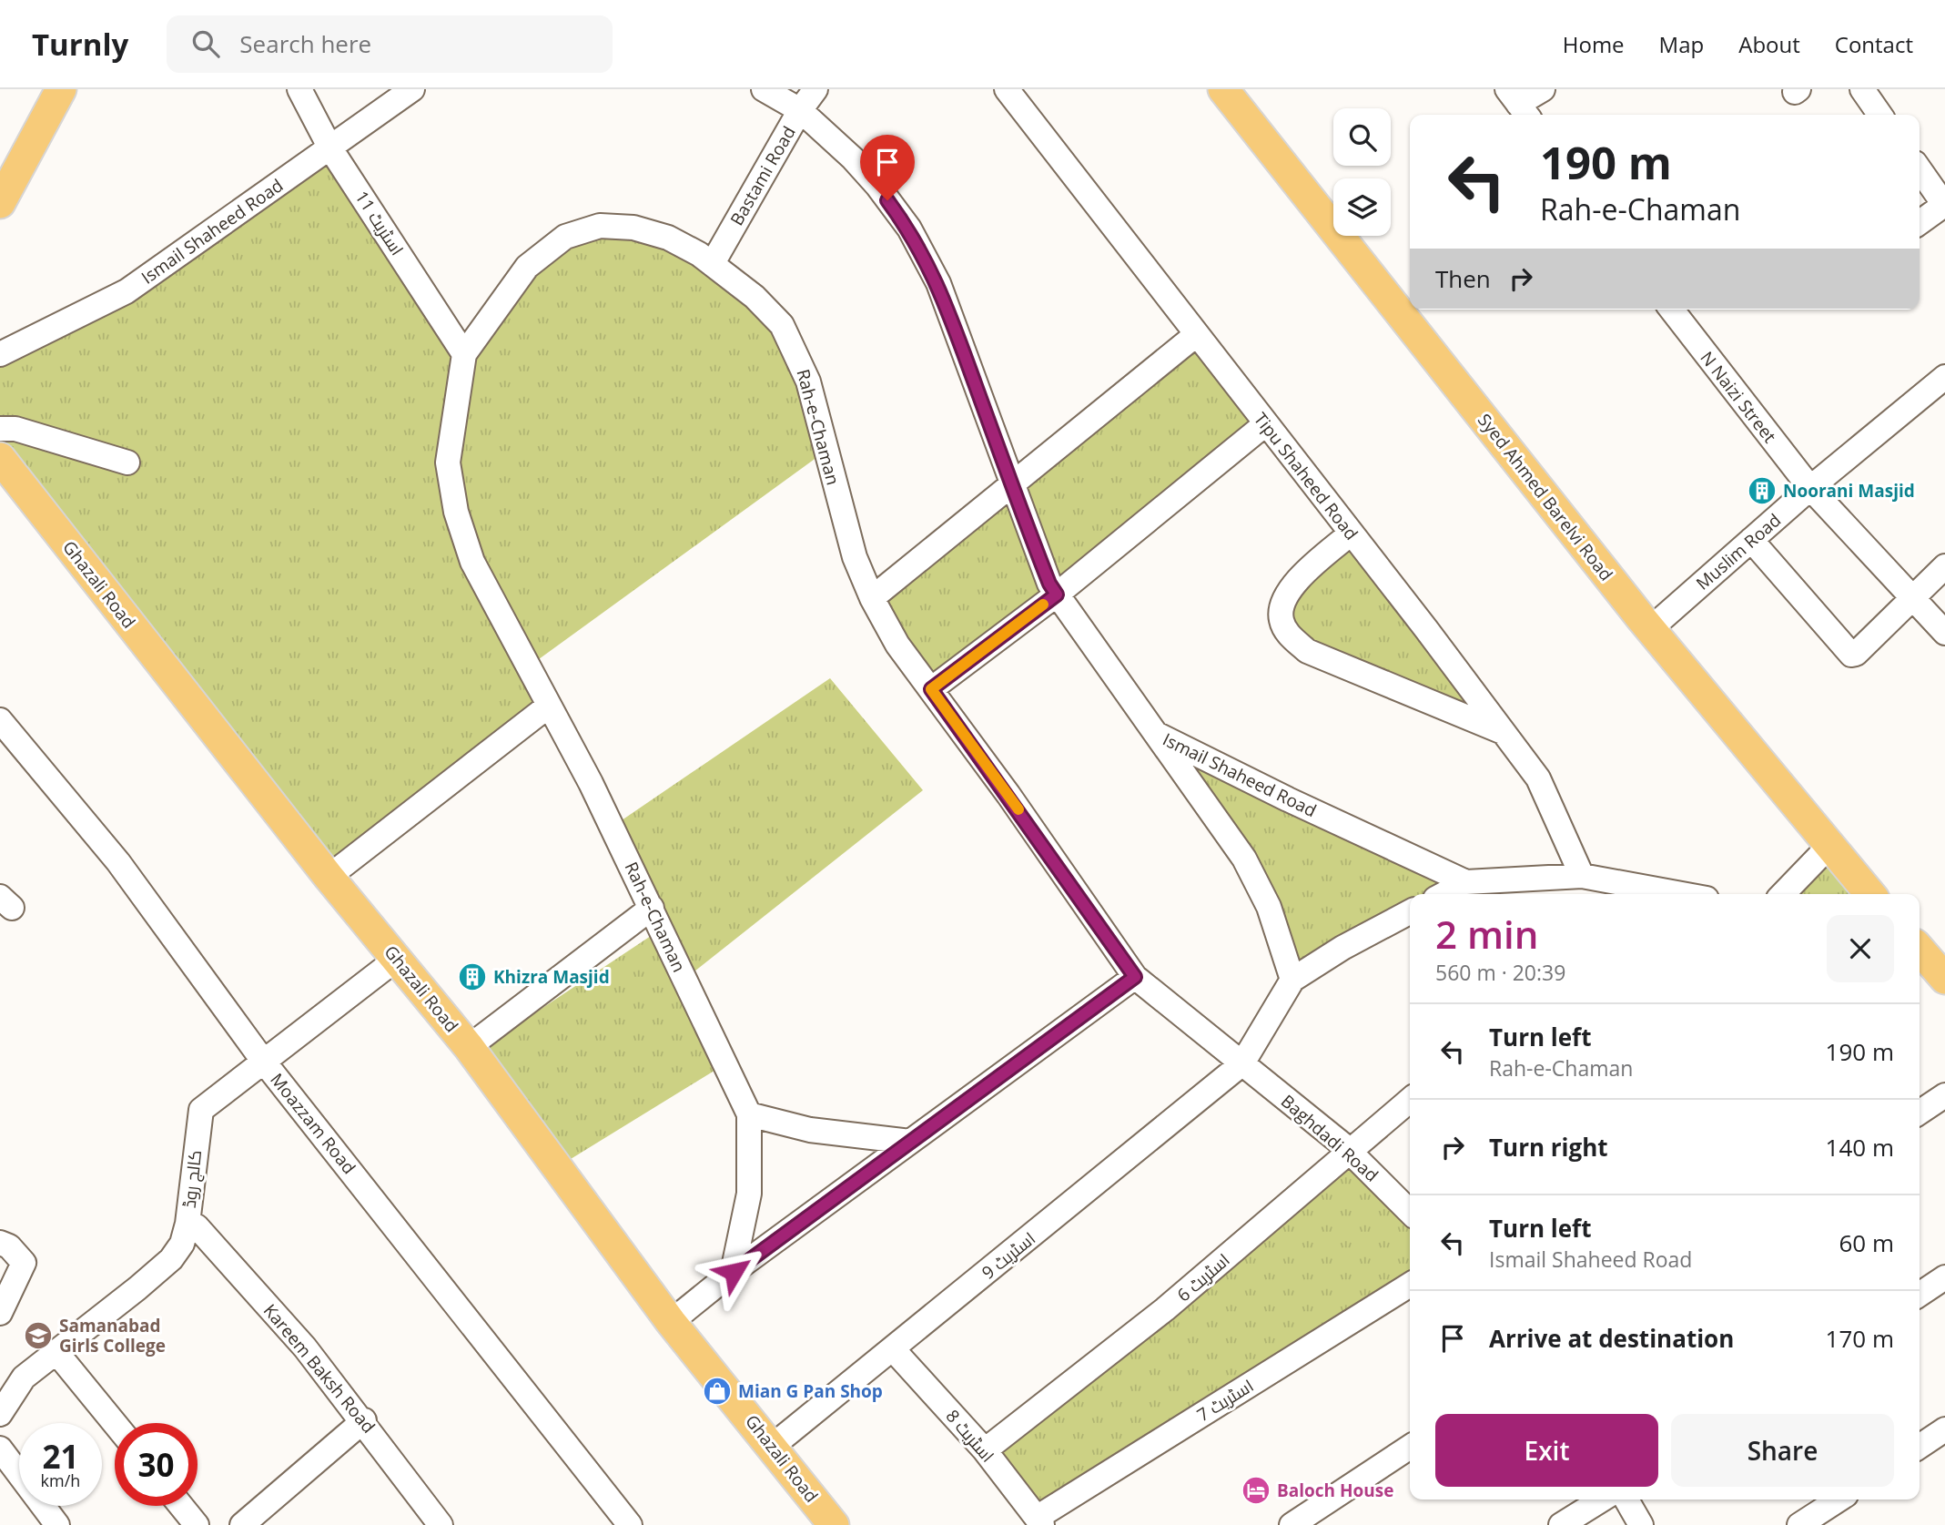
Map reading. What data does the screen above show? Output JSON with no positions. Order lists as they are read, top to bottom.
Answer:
{
  "streets": {
    "main road": ["Syed Ahmed Barelvi Road", "Ghazali Road"],
    "street": [
      "Bastami Road",
      "اسٹریٹ 11",
      "Ismail Shaheed Road",
      "N Naizi Street",
      "Rah-e-Chaman",
      "Tipu Shaheed Road",
      "Muslim Road",
      "Moazzam Road",
      "Baghdadi Road",
      "کالج روڈ",
      "اسٹریٹ 9",
      "اسٹریٹ 6",
      "Kareem Baksh Road",
      "اسٹریٹ 7",
      "اسٹریٹ 8"
    ]
  },
  "crossings": [
    ["Bastami Road", "Ismail Shaheed Road"],
    ["Bastami Road", "Rah-e-Chaman"],
    ["اسٹریٹ 11", "Ismail Shaheed Road"],
    ["اسٹریٹ 11", "Rah-e-Chaman"],
    ["N Naizi Street", "Muslim Road"],
    ["Rah-e-Chaman", "Baghdadi Road"],
    ["Rah-e-Chaman", "اسٹریٹ 9"],
    ["Syed Ahmed Barelvi Road", "Muslim Road"],
    ["Ghazali Road", "کالج روڈ"],
    ["Ghazali Road", "اسٹریٹ 9"],
    ["Moazzam Road", "کالج روڈ"],
    ["Baghdadi Road", "اسٹریٹ 9"],
    ["Baghdadi Road", "اسٹریٹ 6"],
    ["کالج روڈ", "Kareem Baksh Road"],
    ["اسٹریٹ 9", "اسٹریٹ 8"],
    ["اسٹریٹ 6", "اسٹریٹ 8"],
    ["اسٹریٹ 7", "اسٹریٹ 8"]
  ],
  "places": {
    "building": ["Noorani Masjid", "Khizra Masjid"],
    "school or university": ["Samanabad Girls College"],
    "shop": ["Mian G Pan Shop"],
    "hotel": ["Baloch House"]
  },
  "page": {
    "header": "Turnly",
    "search": "Search here",
    "nav": [
      "Home",
      "Map",
      "About",
      "Contact"
    ],
    "turn": ["190 m", "Rah-e-Chaman"],
    "then": "Then",
    "heading": ["2 min", "560 m · 20:39"],
    "list": [
      {
        "name": "Turn left",
        "note": "Rah-e-Chaman",
        "value": "190 m"
      },
      {
        "name": "Turn right",
        "value": "140 m"
      },
      {
        "name": "Turn left",
        "note": "Ismail Shaheed Road",
        "value": "60 m"
      },
      {
        "name": "Arrive at destination",
        "value": "170 m"
      }
    ],
    "buttons": ["Exit", "Share"],
    "speed": "21 km/h",
    "limit": "30"
  }
}
